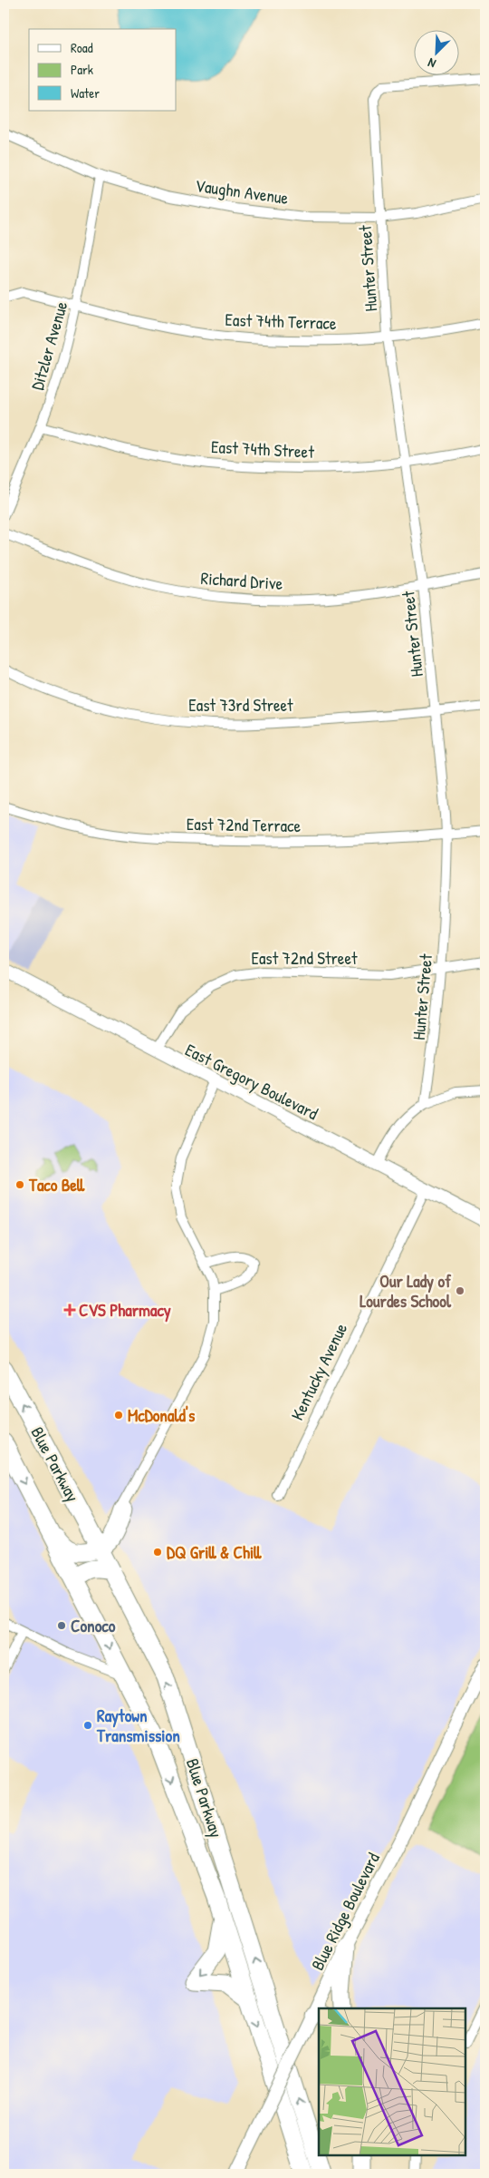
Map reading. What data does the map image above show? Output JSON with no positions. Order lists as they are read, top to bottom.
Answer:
{
  "streets": {
    "highway": ["Blue Parkway"],
    "main road": ["East Gregory Boulevard", "Blue Ridge Boulevard"],
    "street": [
      "Vaughn Avenue",
      "Hunter Street",
      "East 74th Terrace",
      "Ditzler Avenue",
      "East 74th Street",
      "Richard Drive",
      "East 73rd Street",
      "East 72nd Terrace",
      "East 72nd Street",
      "Kentucky Avenue"
    ]
  },
  "crossings": [
    ["Vaughn Avenue", "Hunter Street"],
    ["Vaughn Avenue", "Ditzler Avenue"],
    ["Hunter Street", "East 74th Terrace"],
    ["Hunter Street", "East 74th Street"],
    ["Hunter Street", "Richard Drive"],
    ["Hunter Street", "East 73rd Street"],
    ["Hunter Street", "East 72nd Terrace"],
    ["Hunter Street", "East 72nd Street"],
    ["East 74th Terrace", "Ditzler Avenue"],
    ["Ditzler Avenue", "East 74th Street"],
    ["East 72nd Street", "East Gregory Boulevard"],
    ["East Gregory Boulevard", "Kentucky Avenue"]
  ],
  "places": {
    "other": [
      "Taco Bell",
      "Our Lady of Lourdes School",
      "McDonald's",
      "DQ Grill & Chill",
      "Conoco",
      "Raytown Transmission"
    ],
    "health": ["CVS Pharmacy"]
  },
  "legend": ["Road", "Park", "Water"],
  "north": "bottom left"
}
